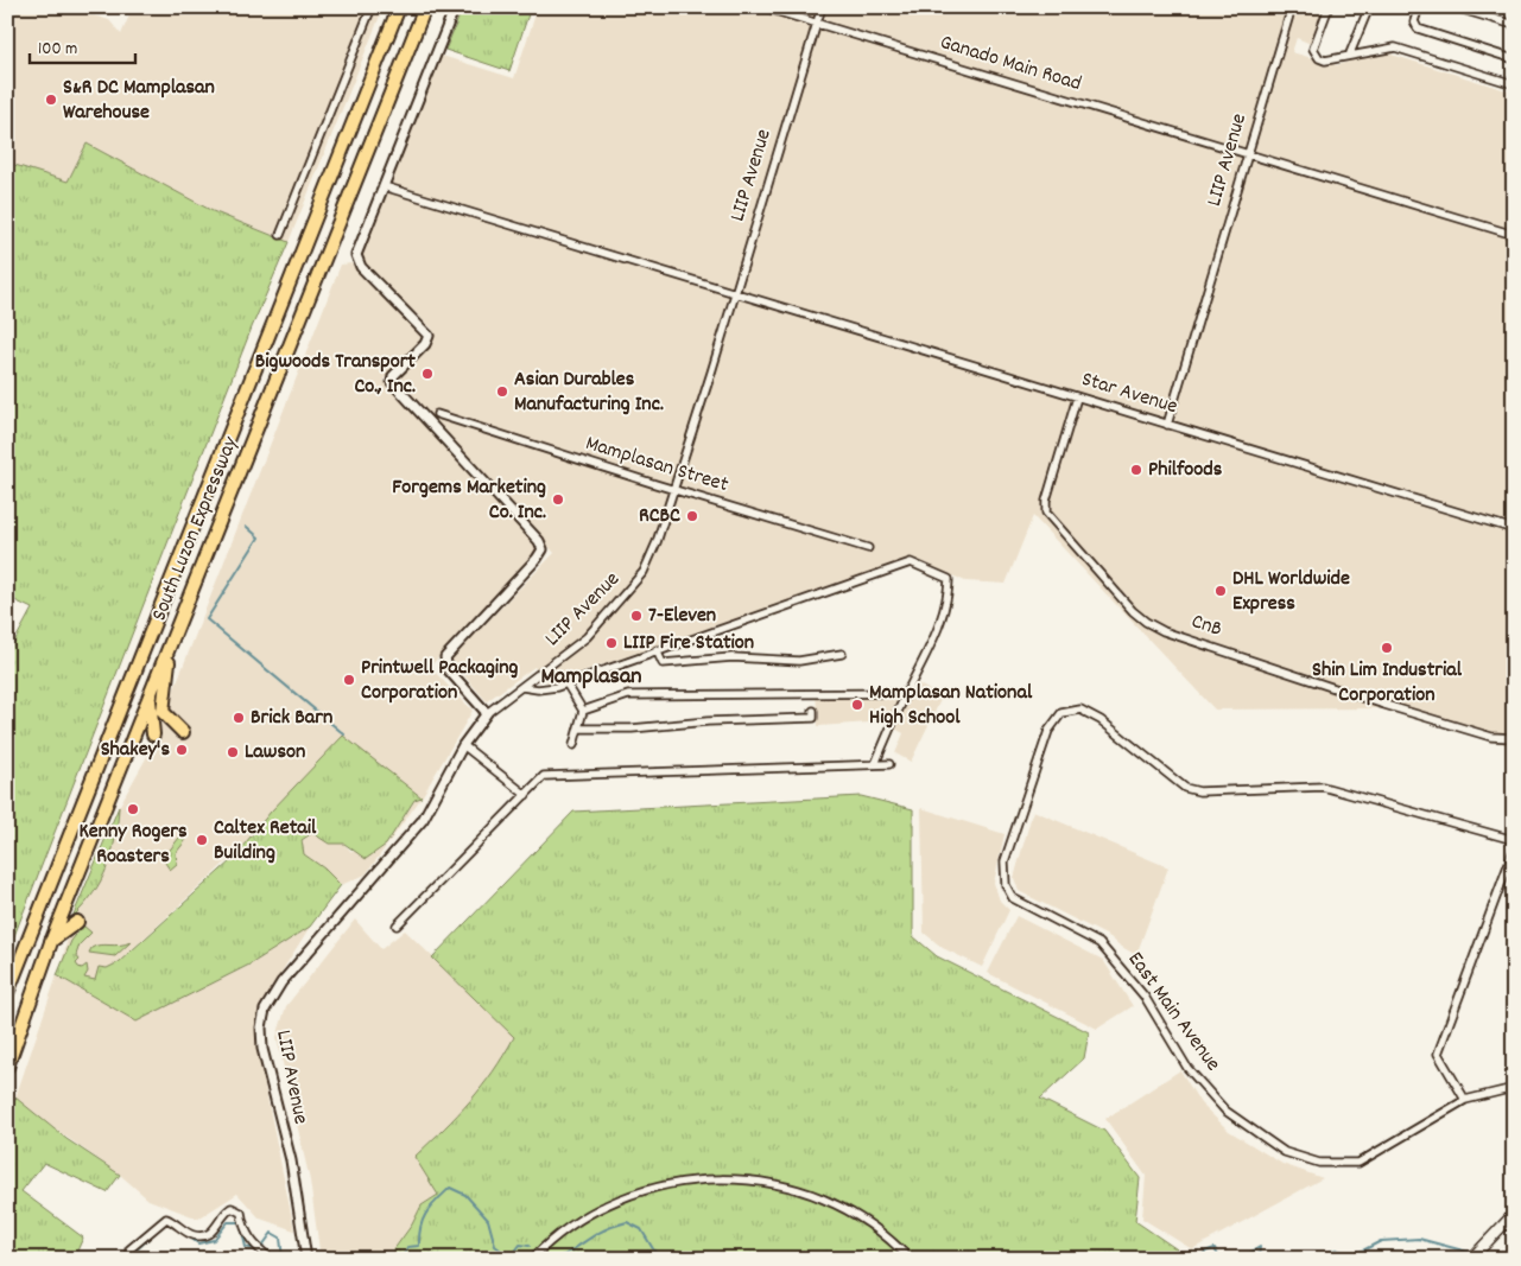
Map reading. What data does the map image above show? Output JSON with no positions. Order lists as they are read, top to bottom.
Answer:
{
  "streets": {
    "highway": ["South Luzon Expressway"],
    "street": [
      "Ganado Main Road",
      "LIIP Avenue",
      "Star Avenue",
      "Mamplasan Street",
      "CnB",
      "East Main Avenue"
    ]
  },
  "crossings": [
    ["Ganado Main Road", "LIIP Avenue"],
    ["LIIP Avenue", "Star Avenue"],
    ["LIIP Avenue", "Mamplasan Street"],
    ["Star Avenue", "CnB"]
  ],
  "districts": ["Mamplasan"],
  "places": [
    "S&R DC Mamplasan Warehouse",
    "Bigwoods Transport Co., Inc.",
    "Asian Durables Manufacturing Inc.",
    "Philfoods",
    "Forgems Marketing Co. Inc.",
    "RCBC",
    "DHL Worldwide Express",
    "7-Eleven",
    "LIIP Fire Station",
    "Shin Lim Industrial Corporation",
    "Printwell Packaging Corporation",
    "Mamplasan National High School",
    "Brick Barn",
    "Shakey's",
    "Lawson",
    "Kenny Rogers Roasters",
    "Caltex Retail Building"
  ],
  "scale_bar": "100 m"
}
